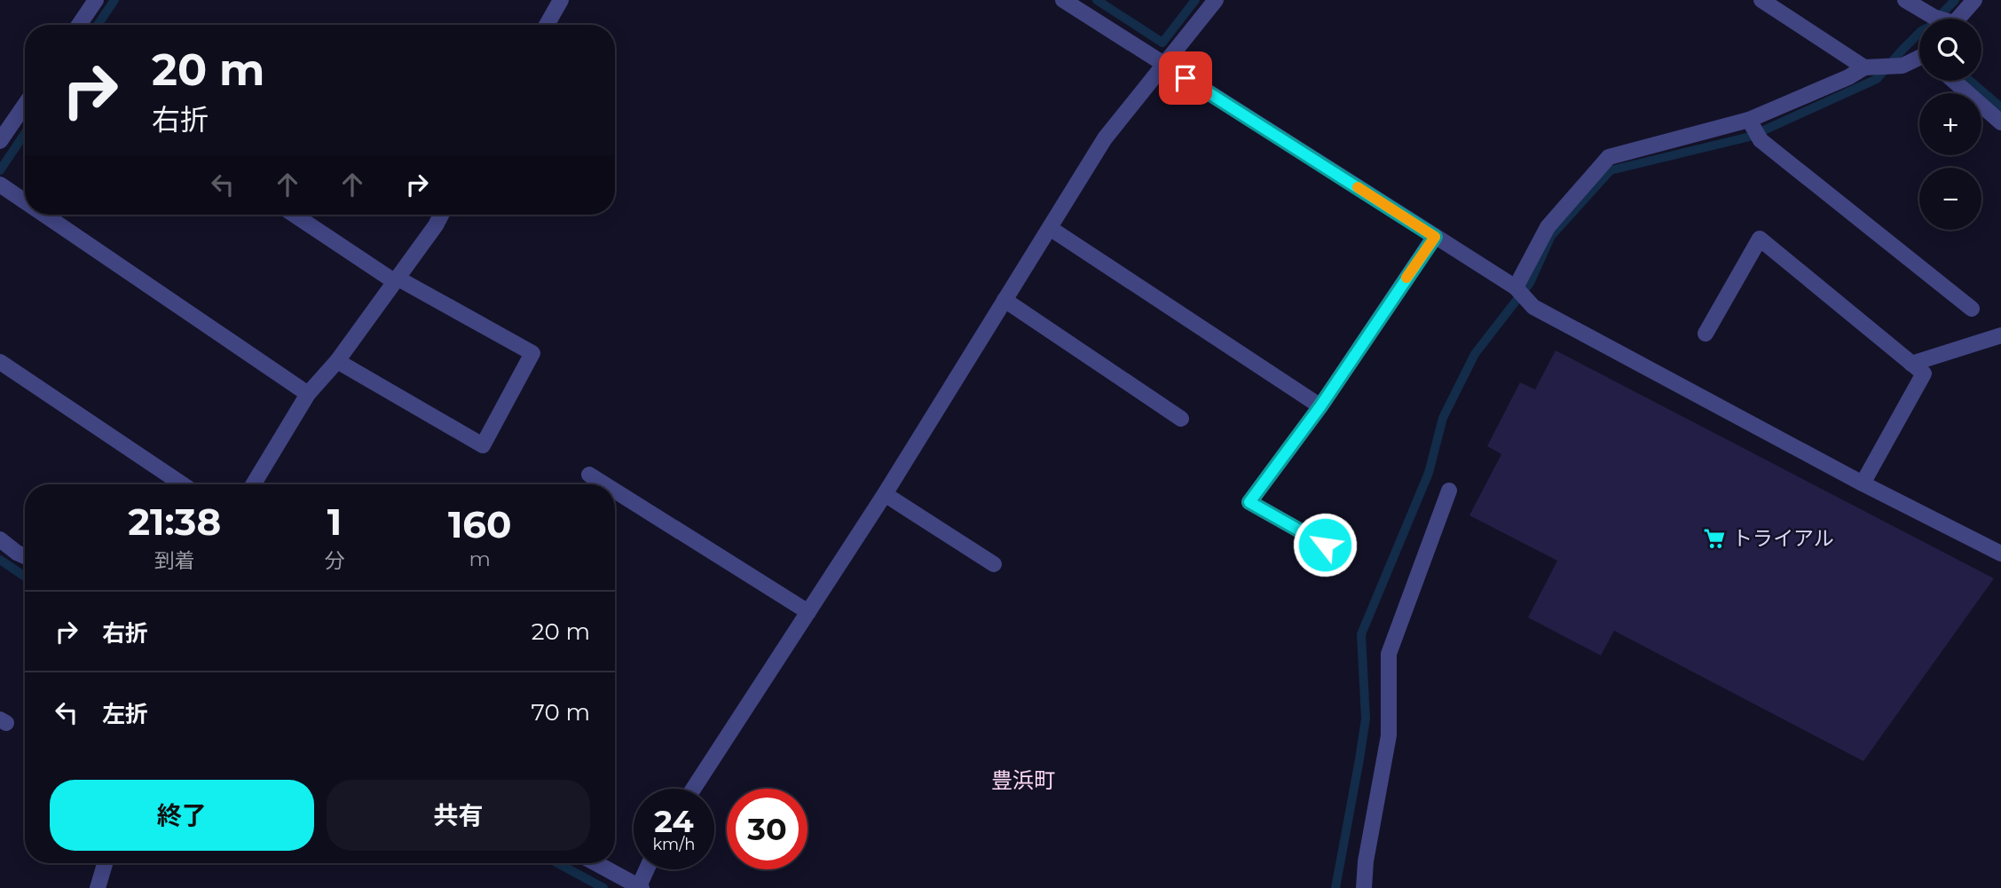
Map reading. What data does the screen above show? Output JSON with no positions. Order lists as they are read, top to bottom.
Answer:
{
  "districts": ["豊浜町"],
  "places": {
    "supermarket": ["トライアル"]
  },
  "page": {
    "map_buttons": ["+", "−"],
    "turn": ["20 m", "右折"],
    "eta": [
      "21:38",
      "到着",
      "1",
      "分",
      "160",
      "m"
    ],
    "list": [
      {
        "name": "右折",
        "value": "20 m"
      },
      {
        "name": "左折",
        "value": "70 m"
      }
    ],
    "buttons": ["終了", "共有"],
    "speed": "24 km/h",
    "limit": "30"
  }
}
